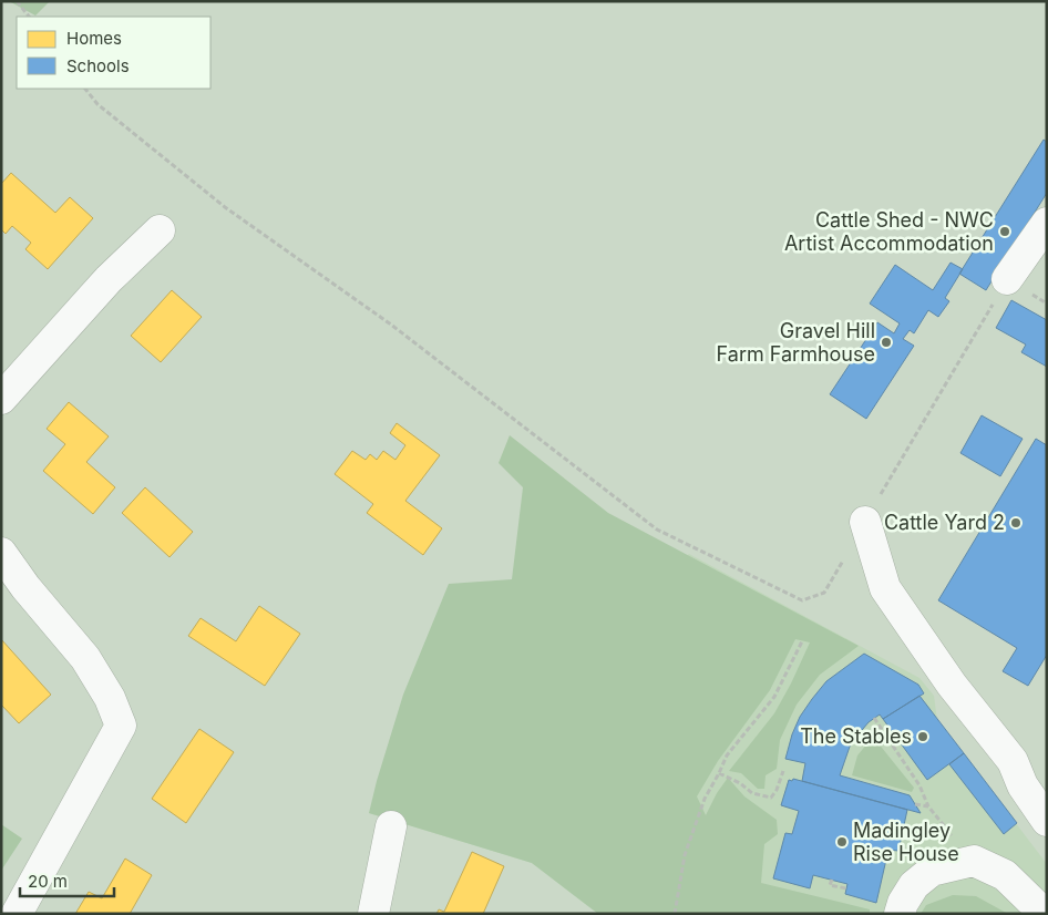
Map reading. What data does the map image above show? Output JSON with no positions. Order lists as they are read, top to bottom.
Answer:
{
  "places": [
    "Cattle Shed - NWC Artist Accommodation",
    "Gravel Hill Farm Farmhouse",
    "Cattle Yard 2",
    "The Stables",
    "Madingley Rise House"
  ],
  "legend": ["Homes", "Schools"],
  "scale_bar": "20 m"
}
